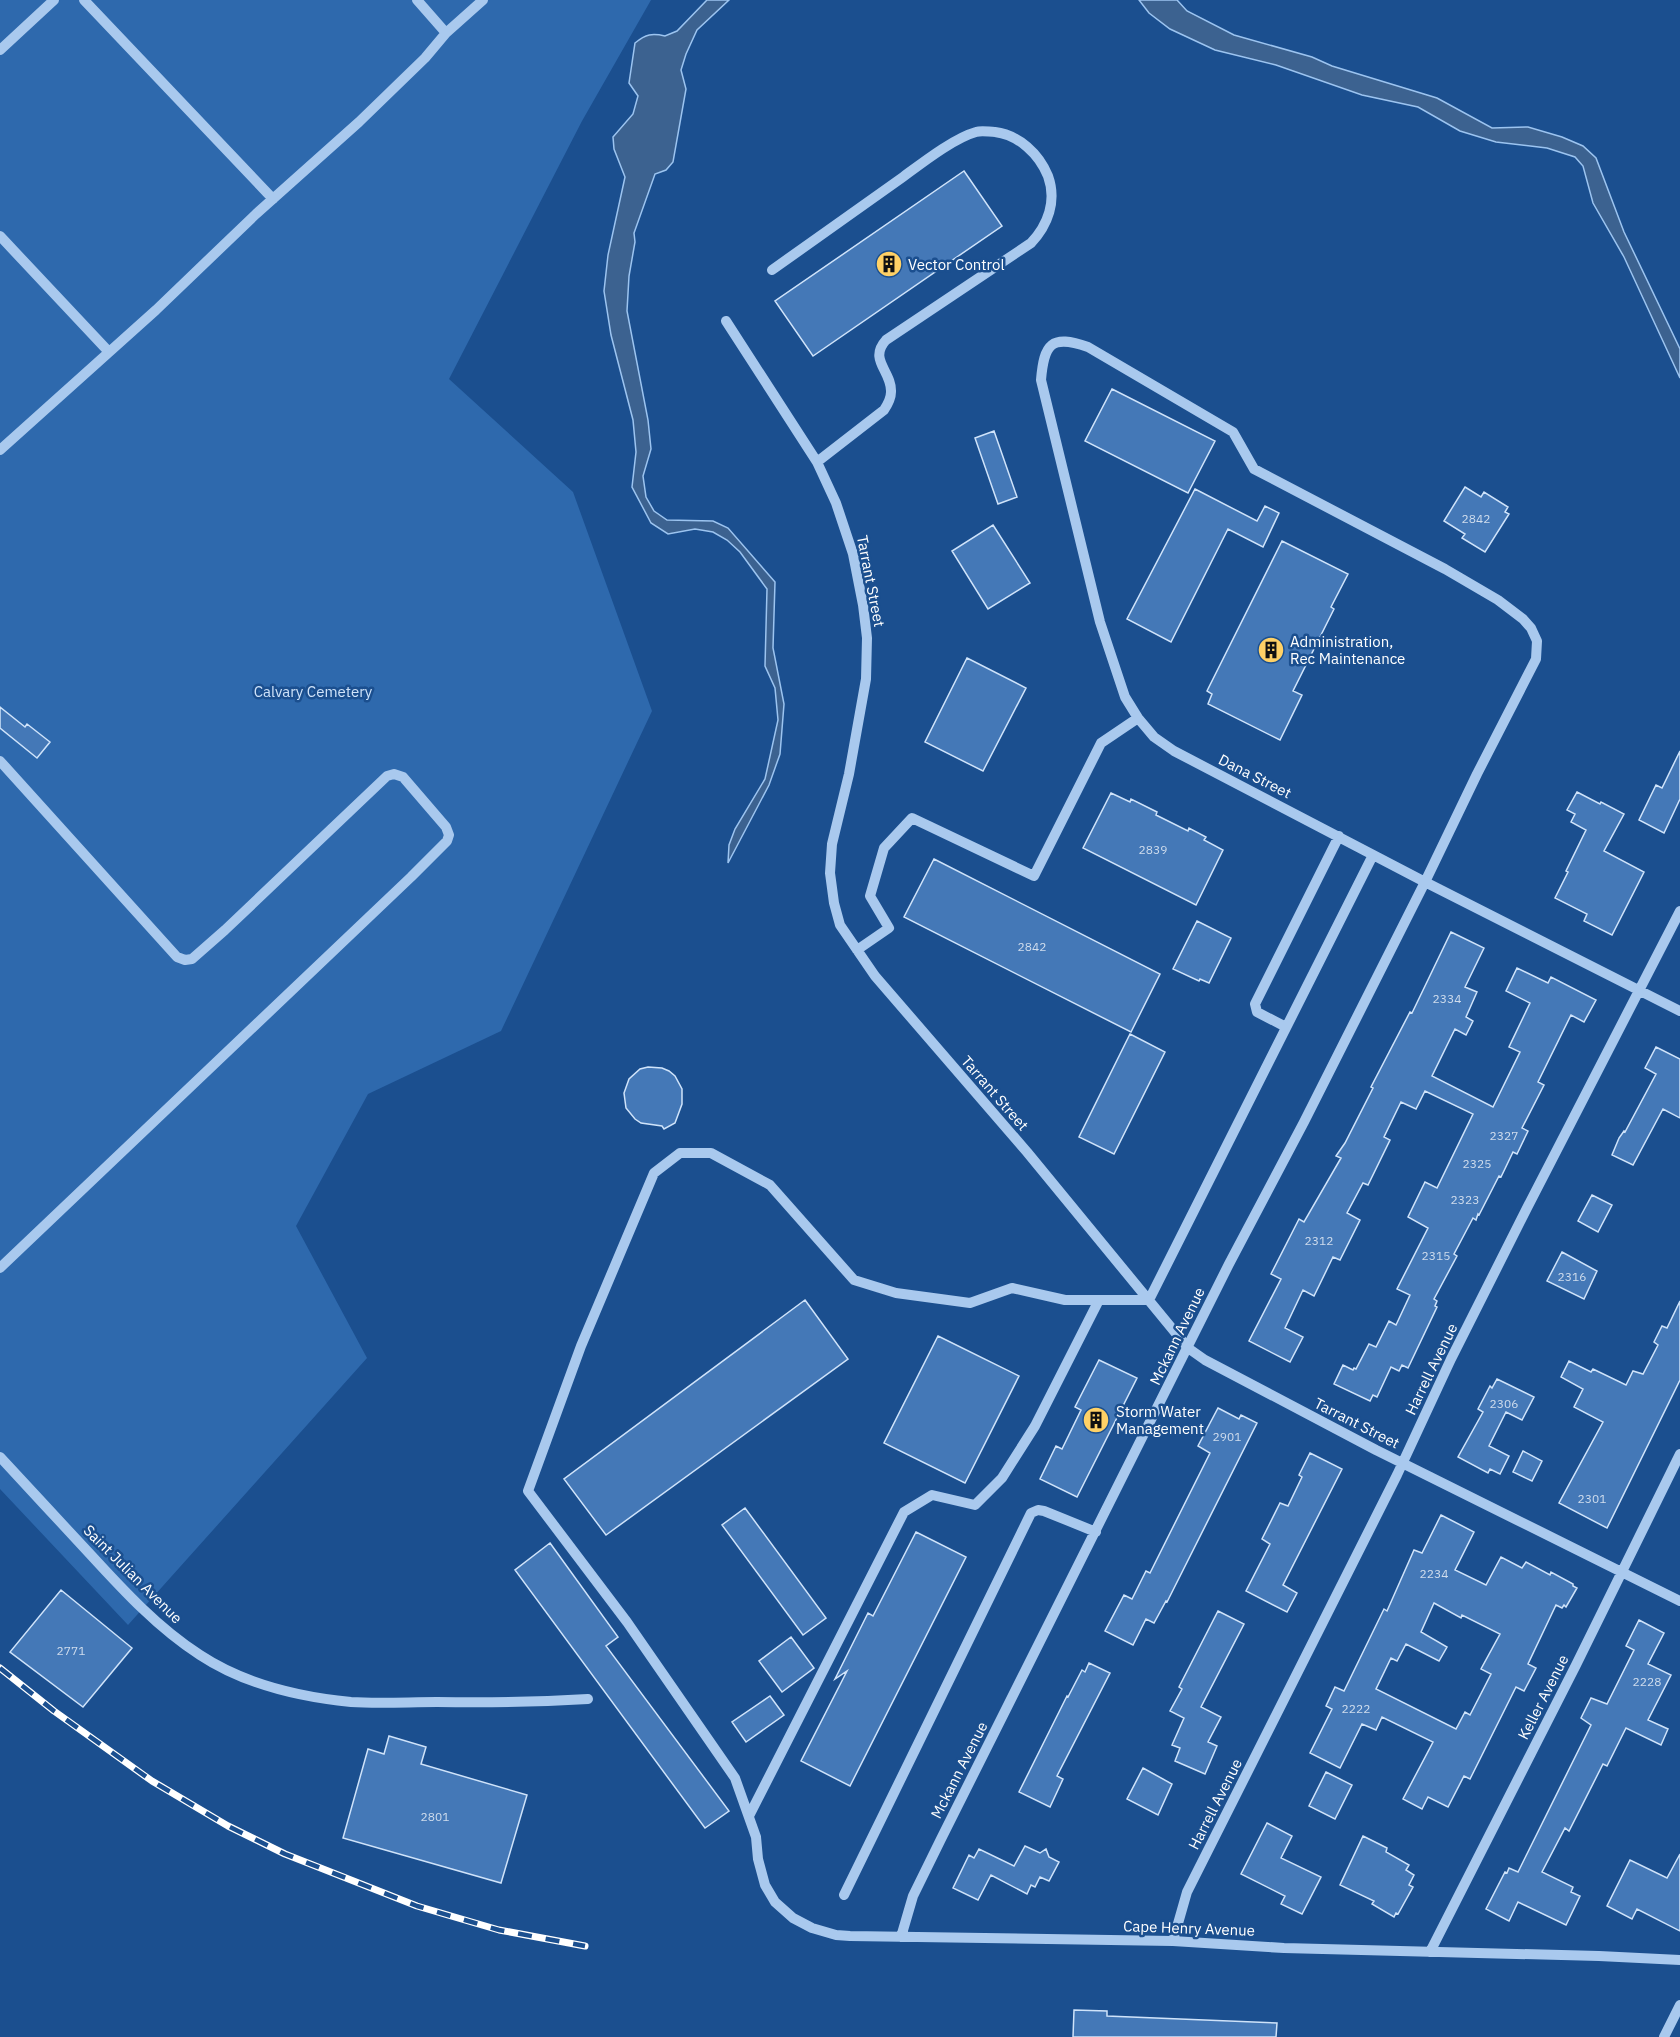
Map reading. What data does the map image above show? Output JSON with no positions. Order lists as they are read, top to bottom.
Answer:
{
  "streets": {
    "street": [
      "Tarrant Street",
      "Dana Street",
      "Mckann Avenue",
      "Harrell Avenue",
      "Saint Julian Avenue",
      "Keller Avenue",
      "Cape Henry Avenue"
    ]
  },
  "crossings": [
    ["Tarrant Street", "Mckann Avenue"],
    ["Tarrant Street", "Harrell Avenue"],
    ["Tarrant Street", "Keller Avenue"],
    ["Dana Street", "Mckann Avenue"],
    ["Dana Street", "Harrell Avenue"],
    ["Mckann Avenue", "Cape Henry Avenue"],
    ["Harrell Avenue", "Cape Henry Avenue"],
    ["Keller Avenue", "Cape Henry Avenue"]
  ],
  "parks": ["Calvary Cemetery"],
  "places": {
    "building": ["Vector Control", "Administration, Rec Maintenance", "Storm Water Management"]
  },
  "house_numbers": [
    "2842",
    "2839",
    "2842",
    "2334",
    "2327",
    "2325",
    "2323",
    "2312",
    "2315",
    "2316",
    "2306",
    "2901",
    "2301",
    "2234",
    "2771",
    "2228",
    "2222",
    "2801"
  ]
}
